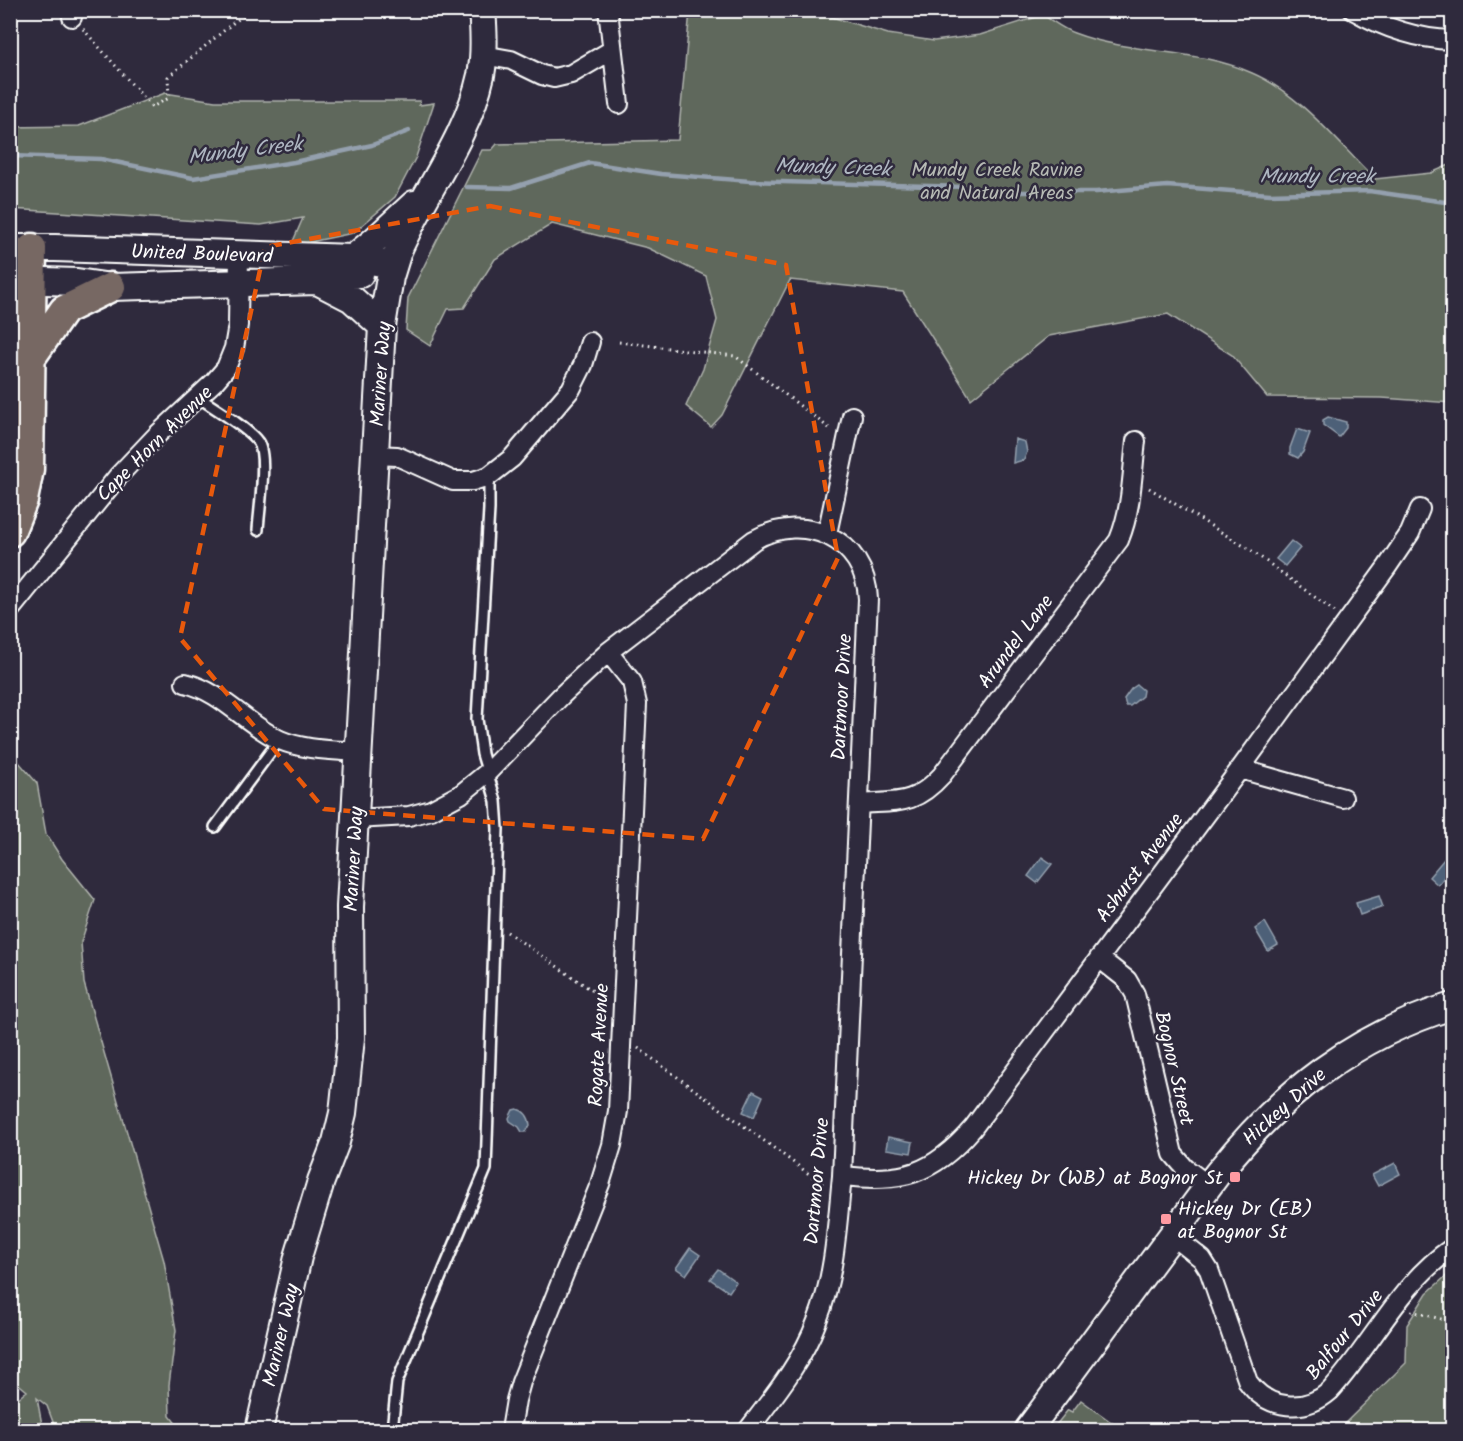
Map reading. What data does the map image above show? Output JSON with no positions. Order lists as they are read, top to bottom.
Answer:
{
  "streets": {
    "main road": ["United Boulevard", "Mariner Way", "Hickey Drive"],
    "street": [
      "Cape Horn Avenue",
      "Arundel Lane",
      "Dartmoor Drive",
      "Ashurst Avenue",
      "Rogate Avenue",
      "Bognor Street",
      "Balfour Drive"
    ]
  },
  "crossings": [
    ["United Boulevard", "Mariner Way"],
    ["United Boulevard", "Cape Horn Avenue"],
    ["Mariner Way", "Dartmoor Drive"],
    ["Arundel Lane", "Dartmoor Drive"],
    ["Dartmoor Drive", "Ashurst Avenue"],
    ["Dartmoor Drive", "Rogate Avenue"],
    ["Ashurst Avenue", "Bognor Street"],
    ["Bognor Street", "Hickey Drive"],
    ["Hickey Drive", "Balfour Drive"]
  ],
  "water": ["Mundy Creek"],
  "parks": ["Mundy Creek Ravine and Natural Areas"],
  "places": {
    "transit": ["Hickey Dr (WB) at Bognor St", "Hickey Dr (EB) at Bognor St"]
  }
}
